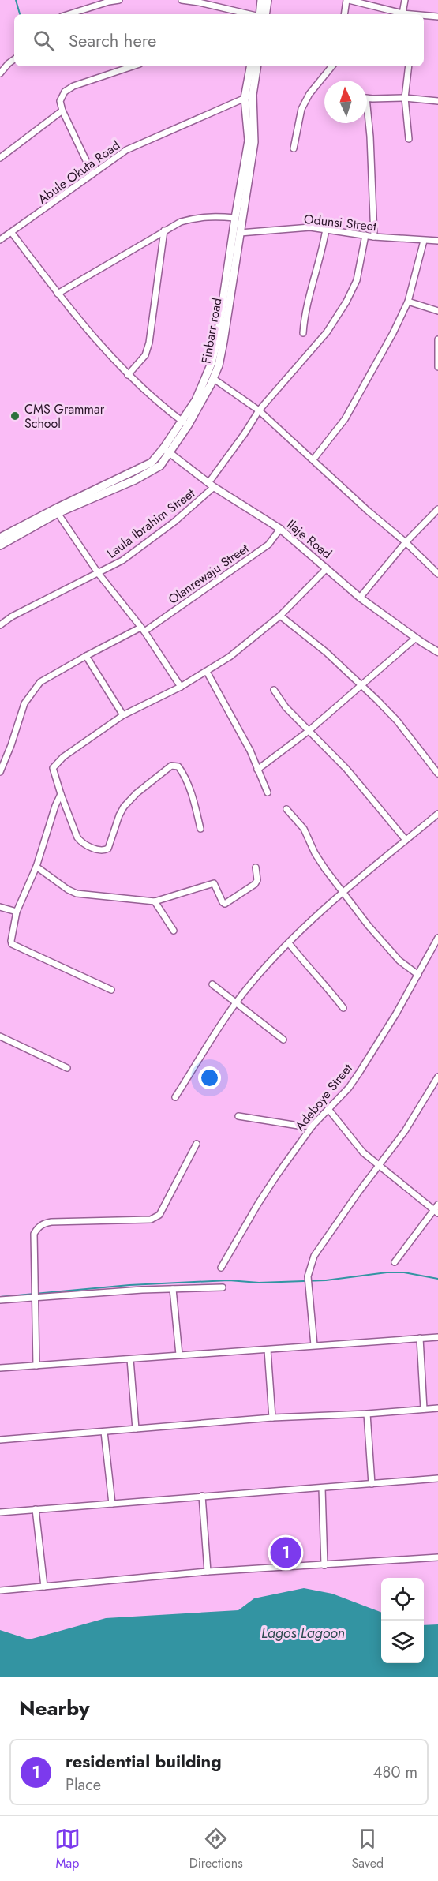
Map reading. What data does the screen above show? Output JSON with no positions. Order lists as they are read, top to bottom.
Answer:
{
  "streets": {
    "main road": ["Finbarr road"],
    "street": [
      "Abule Okuta Road",
      "Odunsi Street",
      "Laula Ibrahim Street",
      "Ilaje Road",
      "Olanrewaju Street",
      "Adeboye Street"
    ]
  },
  "crossings": [
    ["Abule Okuta Road", "Finbarr road"],
    ["Odunsi Street", "Finbarr road"],
    ["Odunsi Street", "Laula Ibrahim Street"],
    ["Finbarr road", "Ilaje Road"],
    ["Laula Ibrahim Street", "Ilaje Road"],
    ["Ilaje Road", "Olanrewaju Street"]
  ],
  "water": ["Lagos Lagoon"],
  "places": ["CMS Grammar School"],
  "north": "top",
  "page": {
    "search": "Search here",
    "pins": "1",
    "heading": "Nearby",
    "list": [
      {
        "mark": "1",
        "name": "residential building",
        "note": "Place",
        "value": "480 m"
      }
    ],
    "nav": ["Map", "Directions", "Saved"]
  }
}
